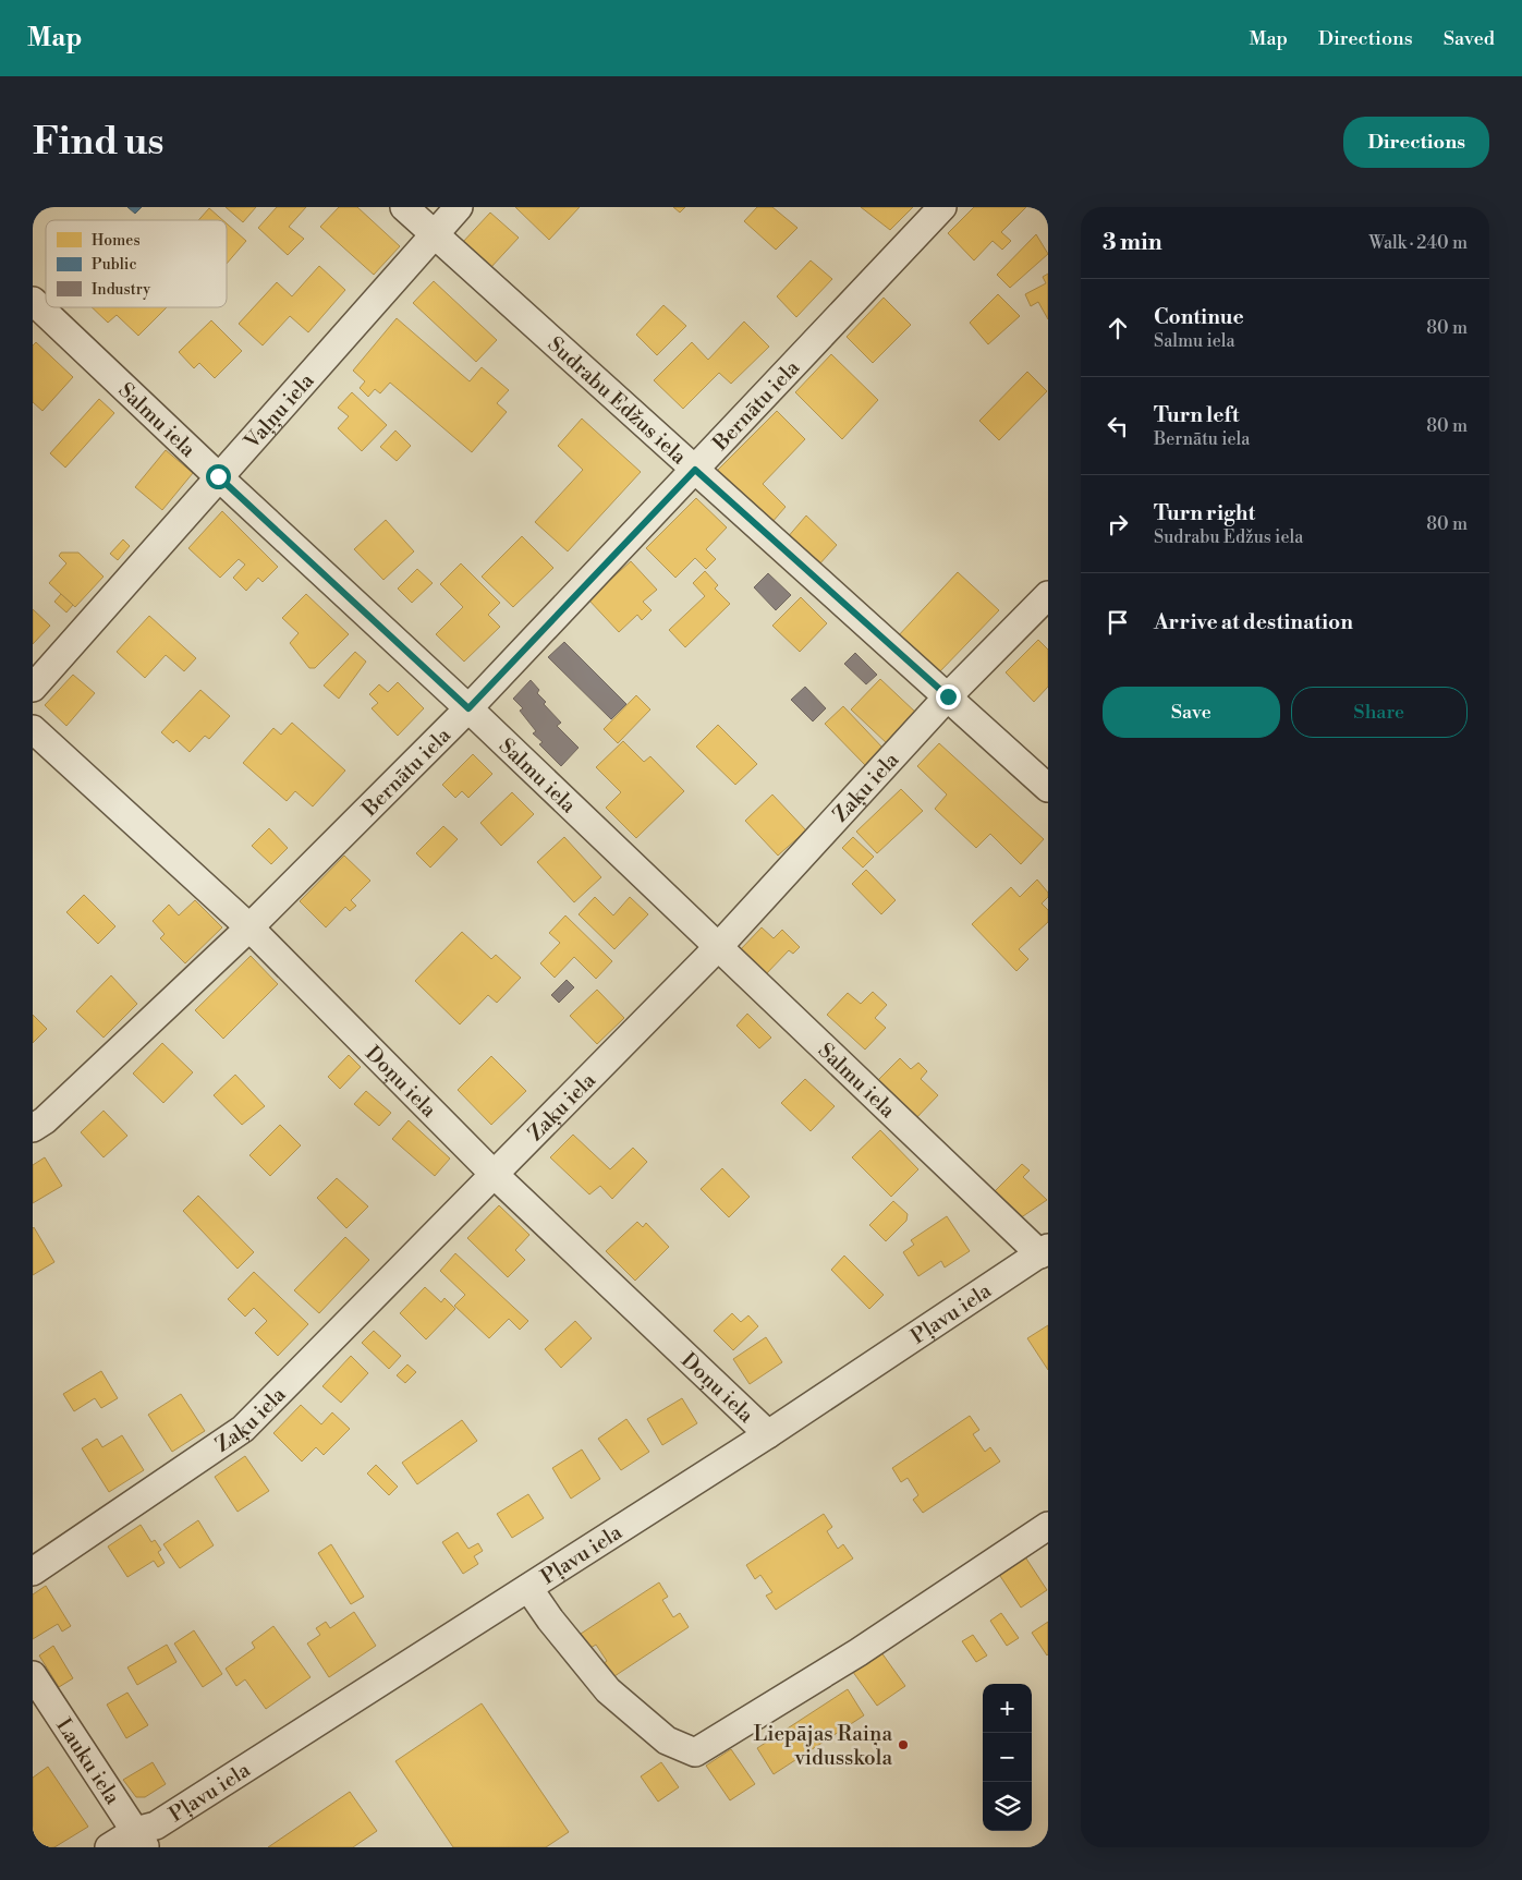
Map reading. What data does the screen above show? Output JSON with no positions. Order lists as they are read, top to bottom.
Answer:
{
  "streets": {
    "street": [
      "Sudrabu Edžus iela",
      "Bernātu iela",
      "Vaļņu iela",
      "Salmu iela",
      "Zaķu iela",
      "Doņu iela",
      "Pļavu iela",
      "Lauku iela"
    ]
  },
  "crossings": [
    ["Sudrabu Edžus iela", "Bernātu iela"],
    ["Sudrabu Edžus iela", "Vaļņu iela"],
    ["Sudrabu Edžus iela", "Zaķu iela"],
    ["Bernātu iela", "Salmu iela"],
    ["Bernātu iela", "Doņu iela"],
    ["Vaļņu iela", "Salmu iela"],
    ["Salmu iela", "Zaķu iela"],
    ["Salmu iela", "Pļavu iela"],
    ["Zaķu iela", "Doņu iela"],
    ["Doņu iela", "Pļavu iela"],
    ["Pļavu iela", "Lauku iela"]
  ],
  "places": ["Liepājas Raiņa vidusskola"],
  "legend": ["Homes", "Public", "Industry"],
  "page": {
    "header": "Map",
    "nav": ["Map", "Directions", "Saved"],
    "buttons": [
      "Directions",
      ["Save", "Share"]
    ],
    "title": "Find us",
    "heading": ["3 min", "Walk · 240 m"],
    "list": [
      ["Continue", "Salmu iela", "80 m"],
      ["Turn left", "Bernātu iela", "80 m"],
      ["Turn right", "Sudrabu Edžus iela", "80 m"],
      "Arrive at destination"
    ],
    "map_buttons": ["+", "−"]
  }
}
